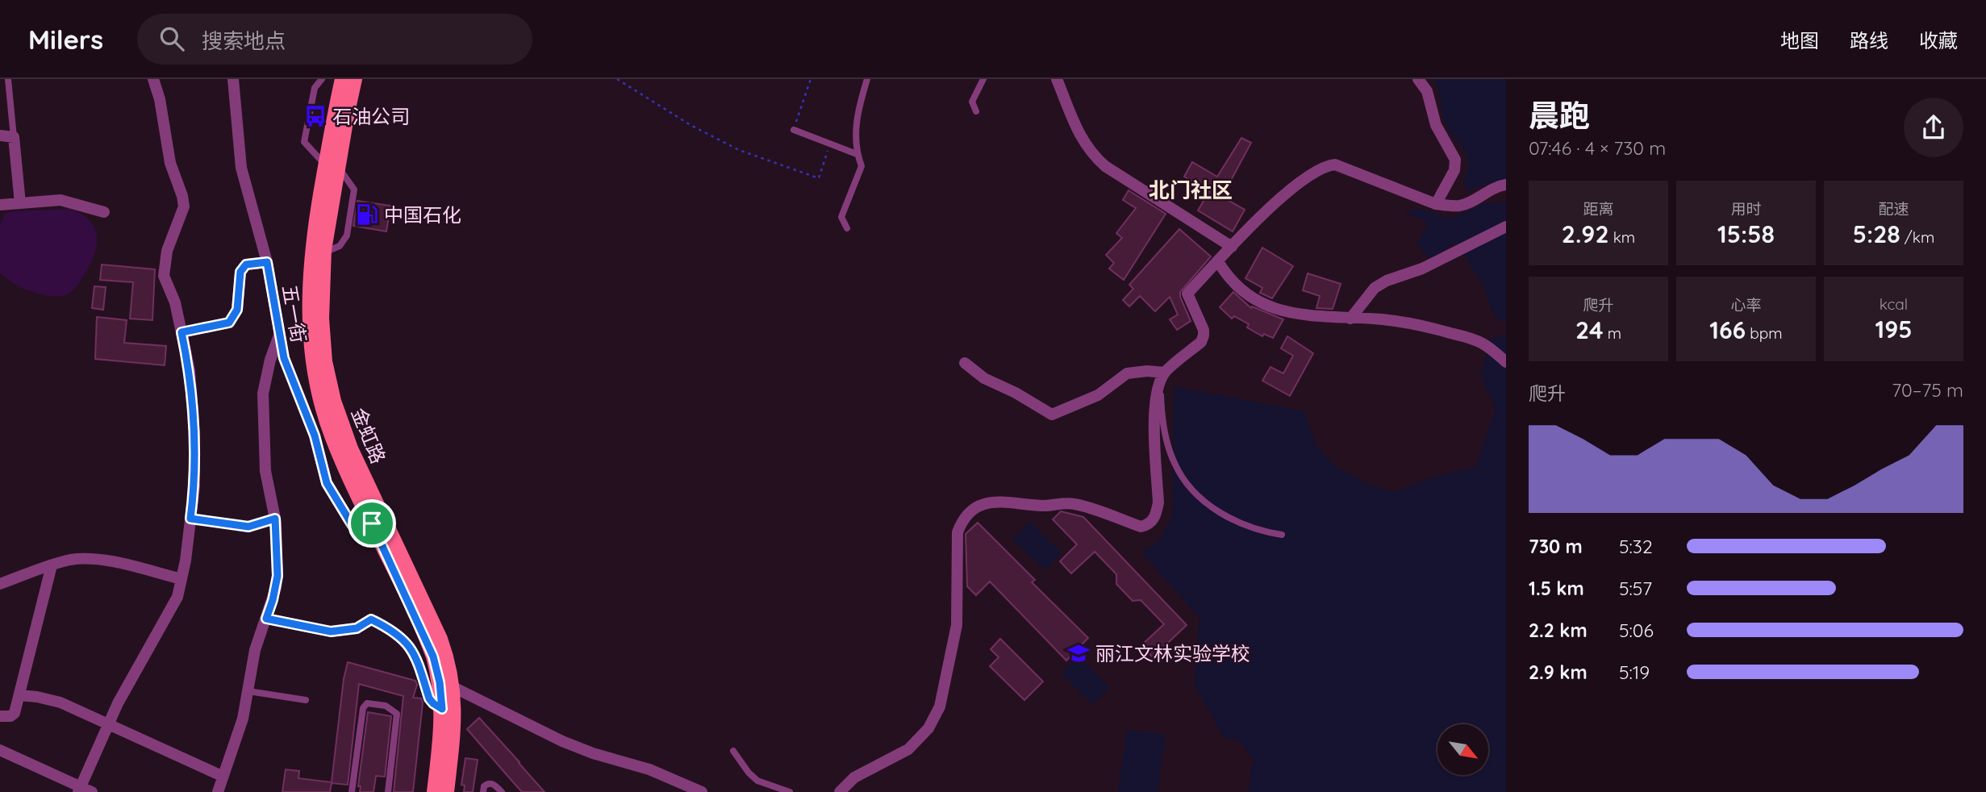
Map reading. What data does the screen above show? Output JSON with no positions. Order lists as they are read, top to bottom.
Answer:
{
  "streets": {
    "main road": ["金虹路"],
    "street": ["五一街"]
  },
  "crossings": [
    ["五一街", "金虹路"]
  ],
  "districts": ["北门社区"],
  "places": {
    "bus stop": ["石油公司"],
    "fuel station": ["中国石化"],
    "school or university": ["丽江文林实验学校"]
  },
  "north": "bottom right",
  "page": {
    "header": "Milers",
    "search": "搜索地点",
    "nav": ["地图", "路线", "收藏"],
    "heading": ["晨跑", "07:46 · 4 × 730 m"],
    "stats": [
      ["距离", "2.92 km"],
      ["用时", "15:58"],
      ["配速", "5:28 /km"],
      ["爬升", "24 m"],
      ["心率", "166 bpm"],
      ["kcal", "195"]
    ],
    "chart": ["爬升", "70–75 m"],
    "list": [
      {
        "name": "730 m",
        "note": "5:32"
      },
      {
        "name": "1.5 km",
        "note": "5:57"
      },
      {
        "name": "2.2 km",
        "note": "5:06"
      },
      {
        "name": "2.9 km",
        "note": "5:19"
      }
    ]
  }
}
